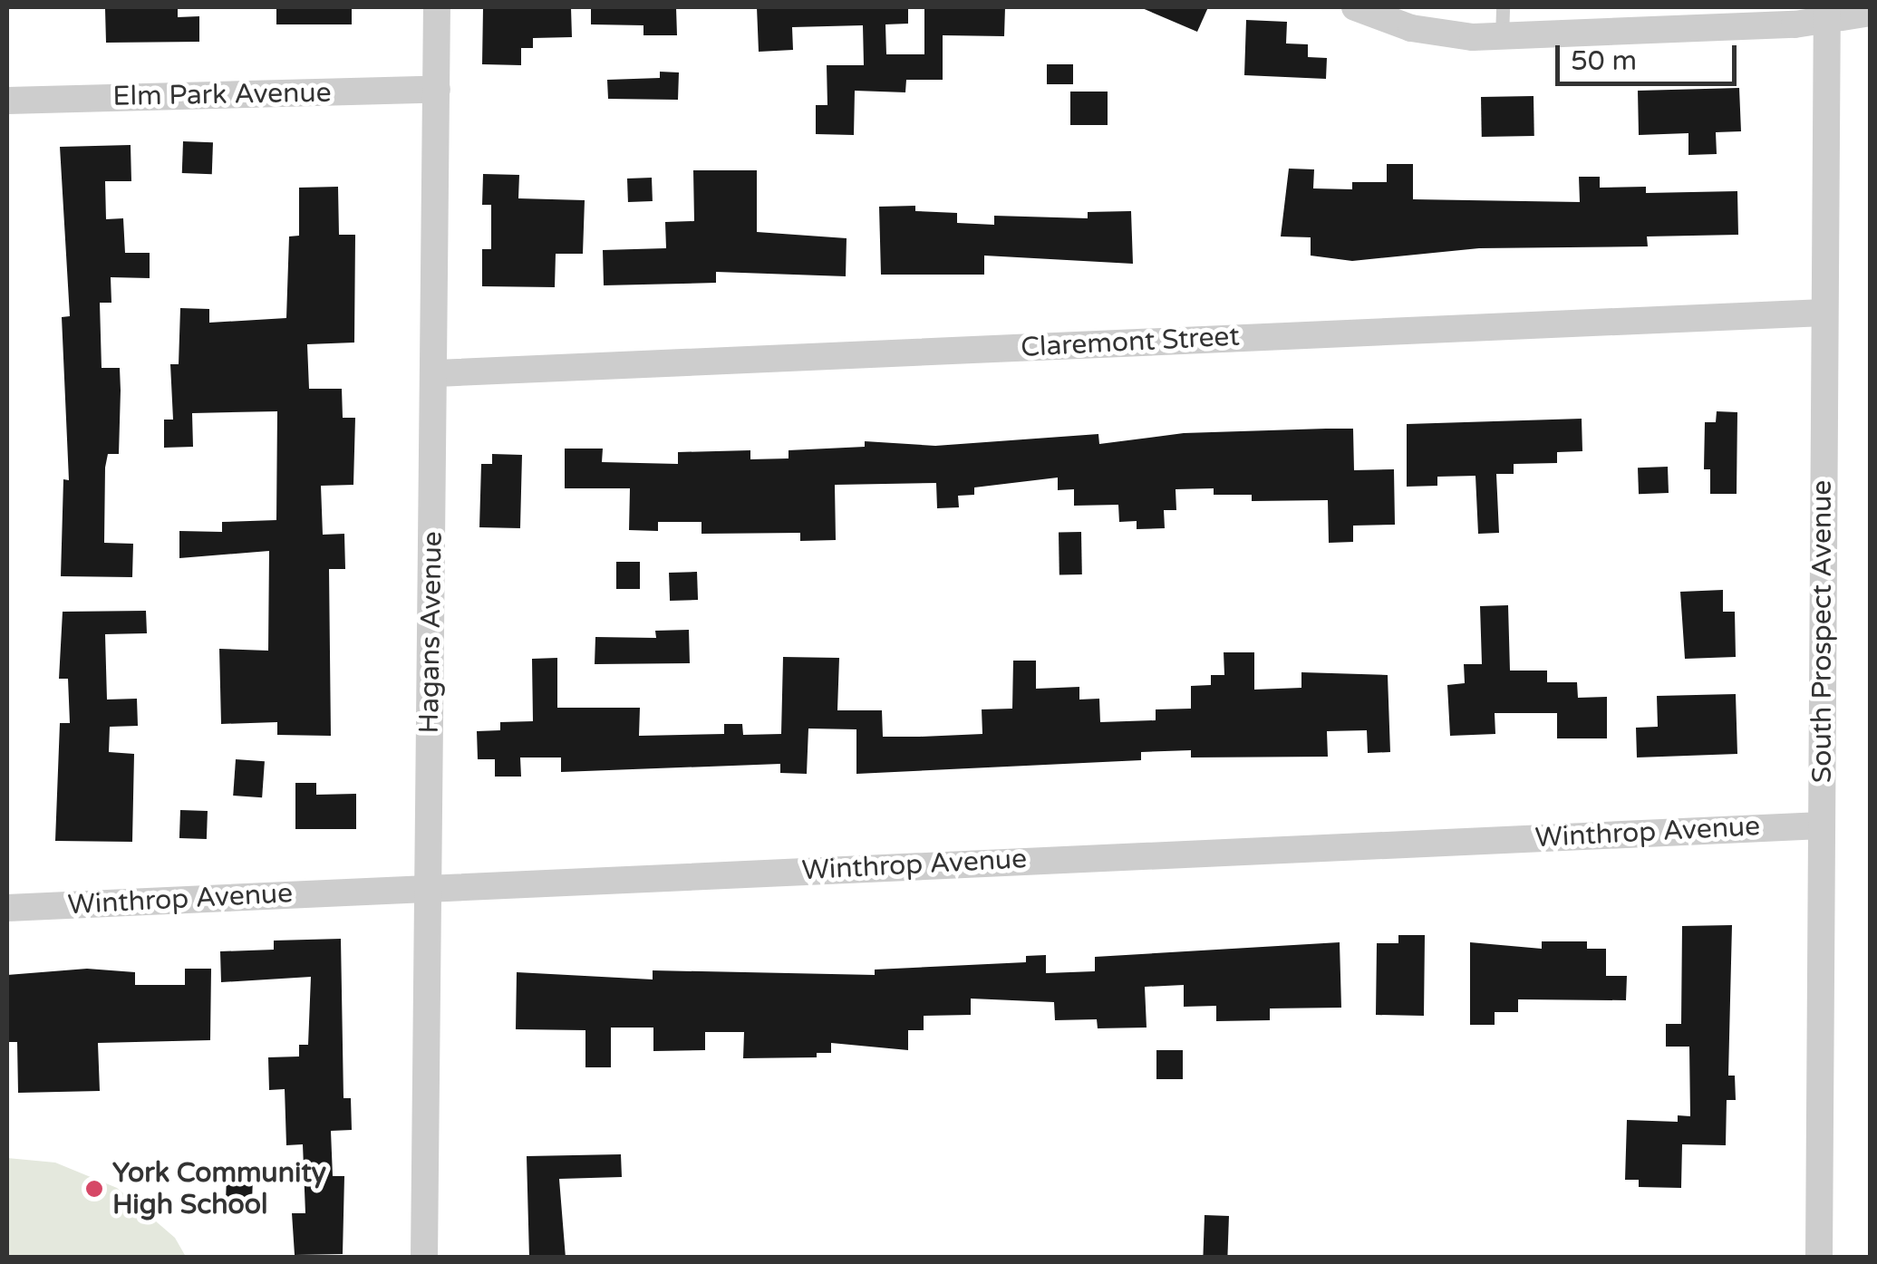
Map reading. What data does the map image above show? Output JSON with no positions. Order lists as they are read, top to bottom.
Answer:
{
  "streets": {
    "street": [
      "Elm Park Avenue",
      "Claremont Street",
      "South Prospect Avenue",
      "Hagans Avenue",
      "Winthrop Avenue"
    ]
  },
  "crossings": [
    ["Elm Park Avenue", "Hagans Avenue"],
    ["Claremont Street", "South Prospect Avenue"],
    ["Claremont Street", "Hagans Avenue"],
    ["South Prospect Avenue", "Winthrop Avenue"],
    ["Hagans Avenue", "Winthrop Avenue"]
  ],
  "places": ["York Community High School"],
  "scale_bar": "50 m"
}
